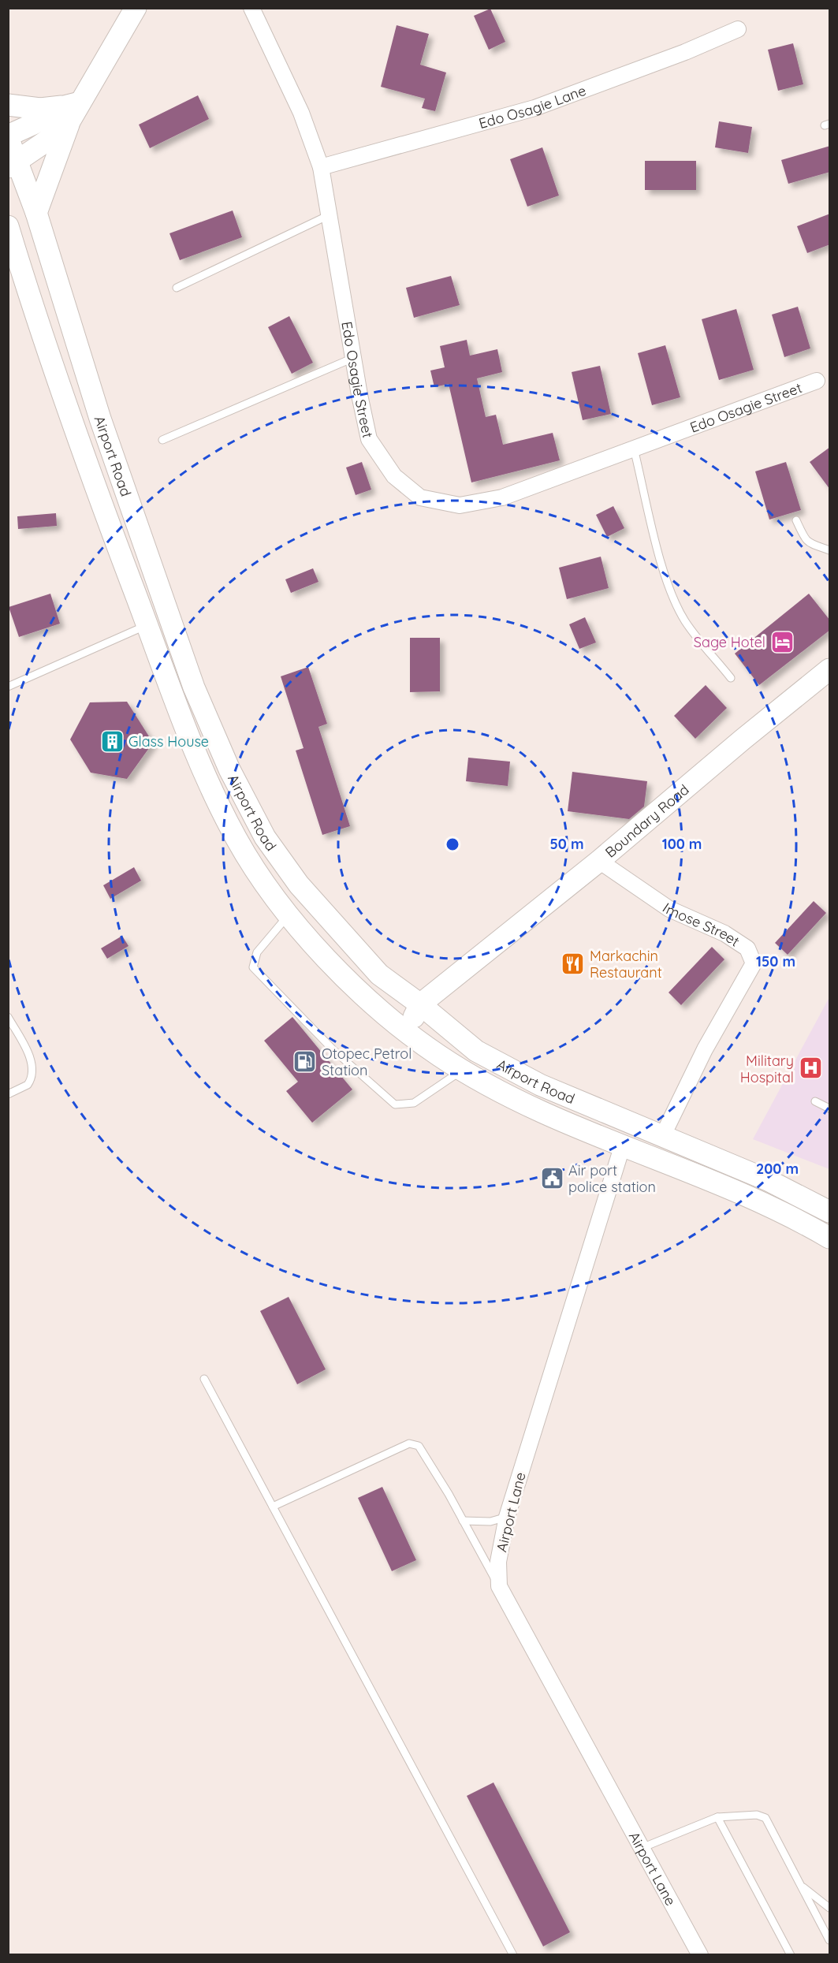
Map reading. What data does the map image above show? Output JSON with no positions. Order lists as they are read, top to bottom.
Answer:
{
  "streets": {
    "main road": ["Airport Road", "Boundary Road"],
    "street": [
      "Edo Osagie Lane",
      "Edo Osagie Street",
      "Imose Street",
      "Airport Lane"
    ]
  },
  "crossings": [
    ["Edo Osagie Lane", "Edo Osagie Street"],
    ["Airport Road", "Boundary Road"],
    ["Airport Road", "Imose Street"],
    ["Airport Road", "Airport Lane"],
    ["Boundary Road", "Imose Street"]
  ],
  "places": {
    "hotel": ["Sage Hotel"],
    "building": ["Glass House"],
    "restaurant": ["Markachin Restaurant"],
    "fuel station": ["Otopec Petrol Station"],
    "hospital": ["Military Hospital"],
    "public building": ["Air port police station"]
  },
  "rings": [
    "50 m",
    "100 m",
    "150 m",
    "200 m"
  ]
}
